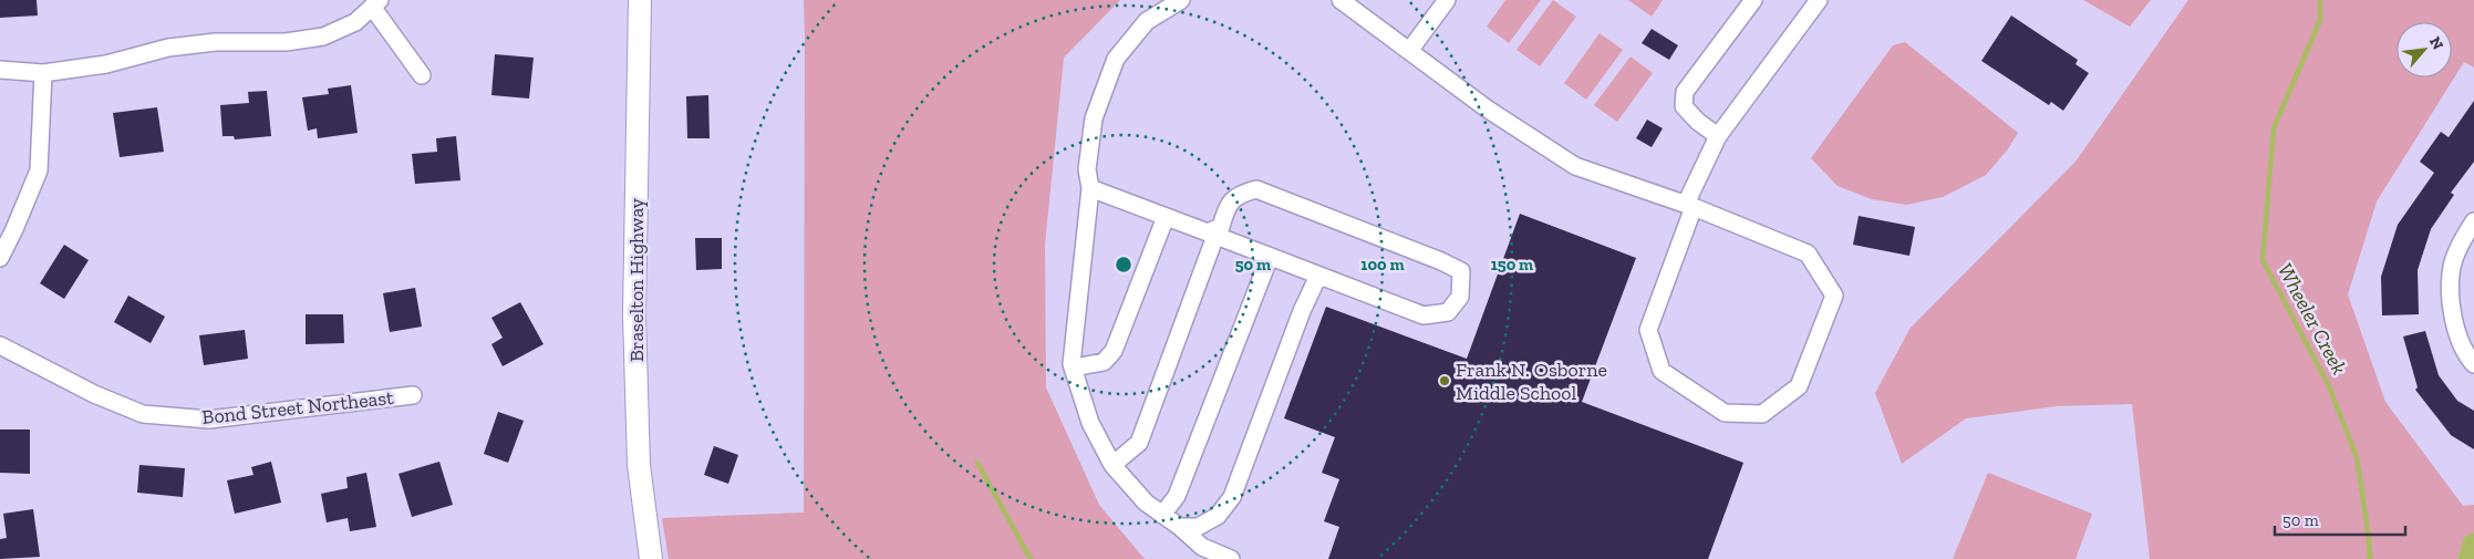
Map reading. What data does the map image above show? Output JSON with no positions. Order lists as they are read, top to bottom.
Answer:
{
  "streets": {
    "main road": ["Braselton Highway"],
    "street": ["Bond Street Northeast"]
  },
  "water": ["Wheeler Creek"],
  "places": ["Frank N. Osborne Middle School"],
  "scale_bar": "50 m",
  "north": "top right",
  "rings": ["50 m", "100 m", "150 m"]
}
